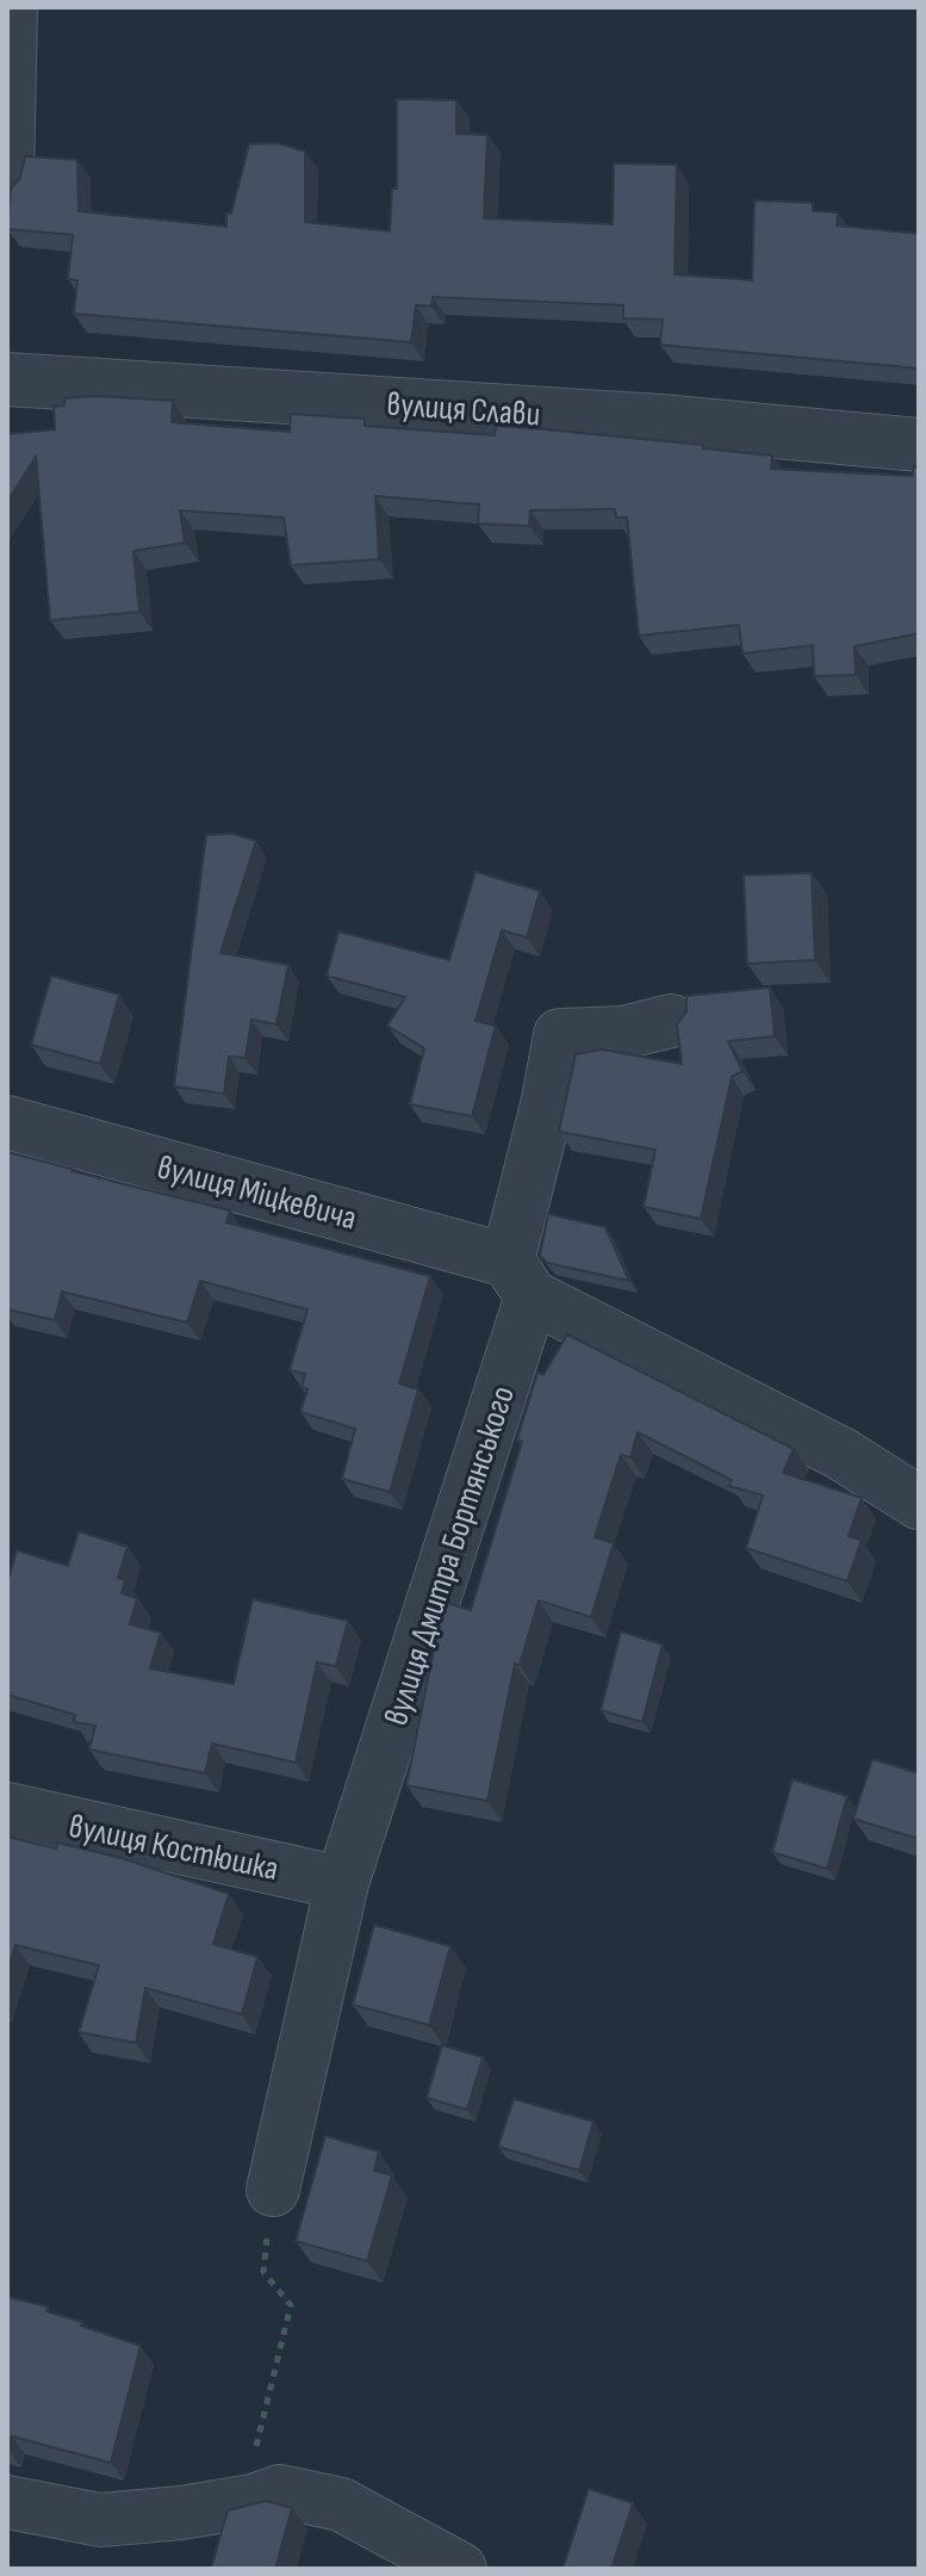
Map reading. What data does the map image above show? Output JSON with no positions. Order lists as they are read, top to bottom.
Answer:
{
  "streets": {
    "street": [
      "вулиця Слави",
      "вулиця Міцкевича",
      "вулиця Дмитра Бортянського",
      "вулиця Костюшка"
    ]
  },
  "crossings": [
    ["вулиця Міцкевича", "вулиця Дмитра Бортянського"],
    ["вулиця Дмитра Бортянського", "вулиця Костюшка"]
  ]
}
